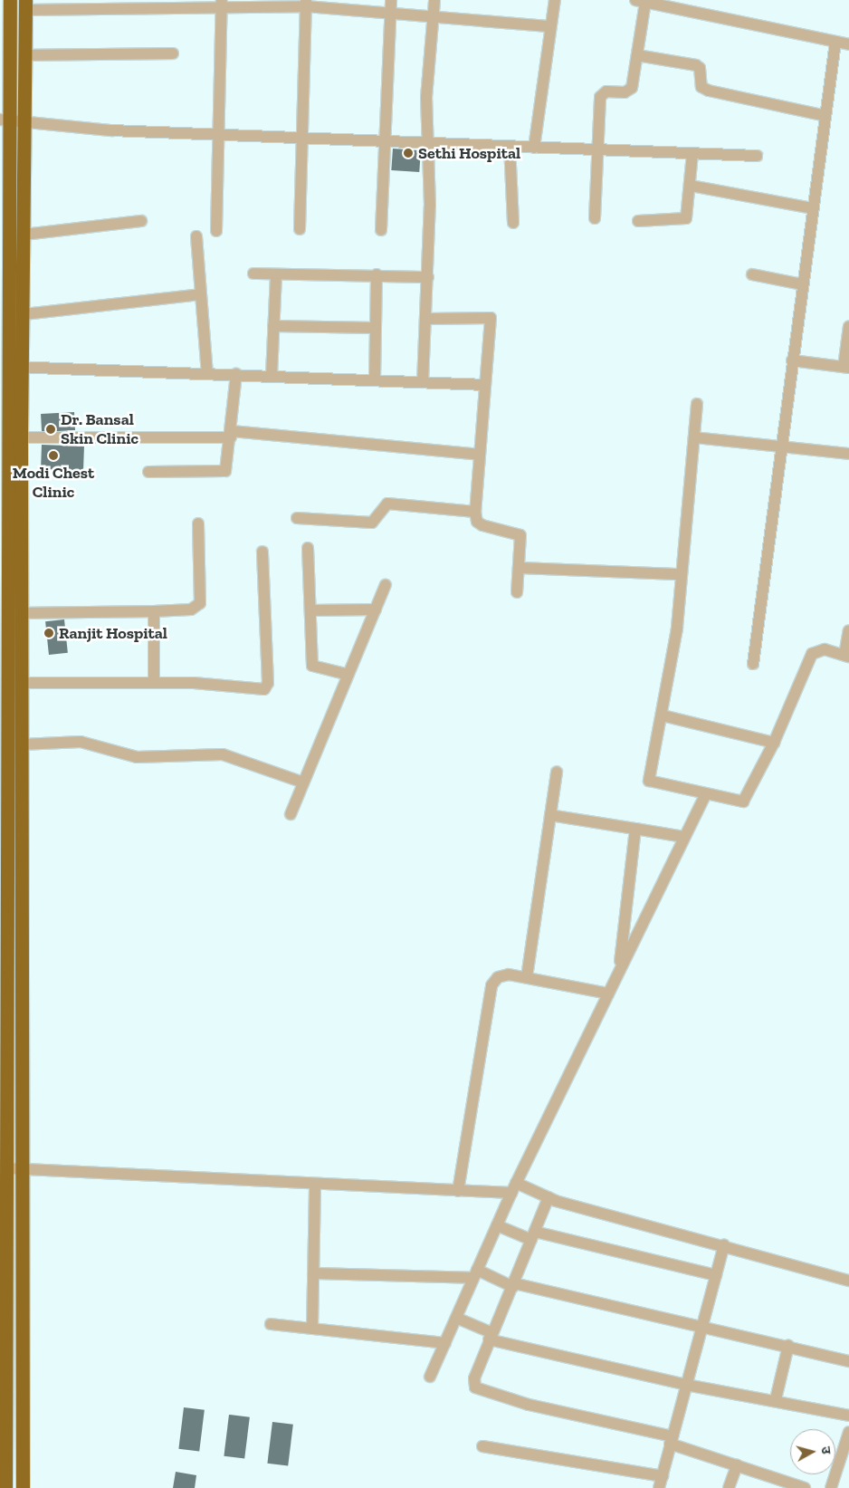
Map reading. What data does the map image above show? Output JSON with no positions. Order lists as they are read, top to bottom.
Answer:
{
  "places": [
    "Sethi Hospital",
    "Dr. Bansal Skin Clinic",
    "Modi Chest Clinic",
    "Ranjit Hospital"
  ],
  "north": "right"
}
